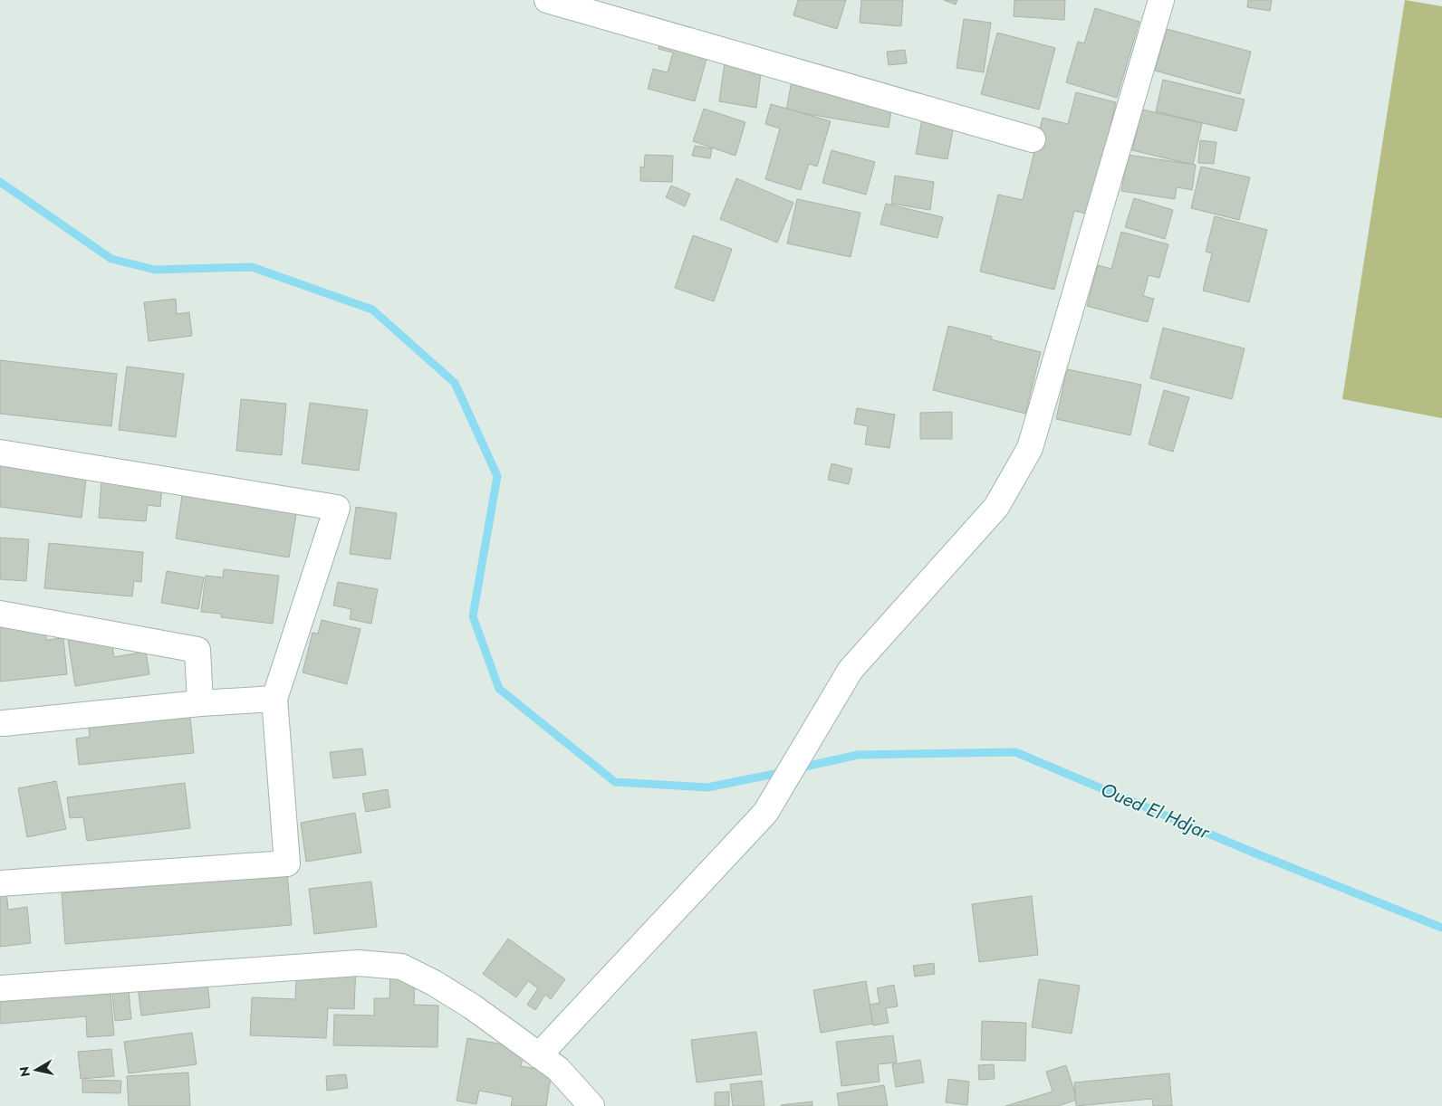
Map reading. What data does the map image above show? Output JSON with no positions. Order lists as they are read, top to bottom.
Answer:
{
  "water": ["Oued El Hdjar"],
  "north": "left"
}
